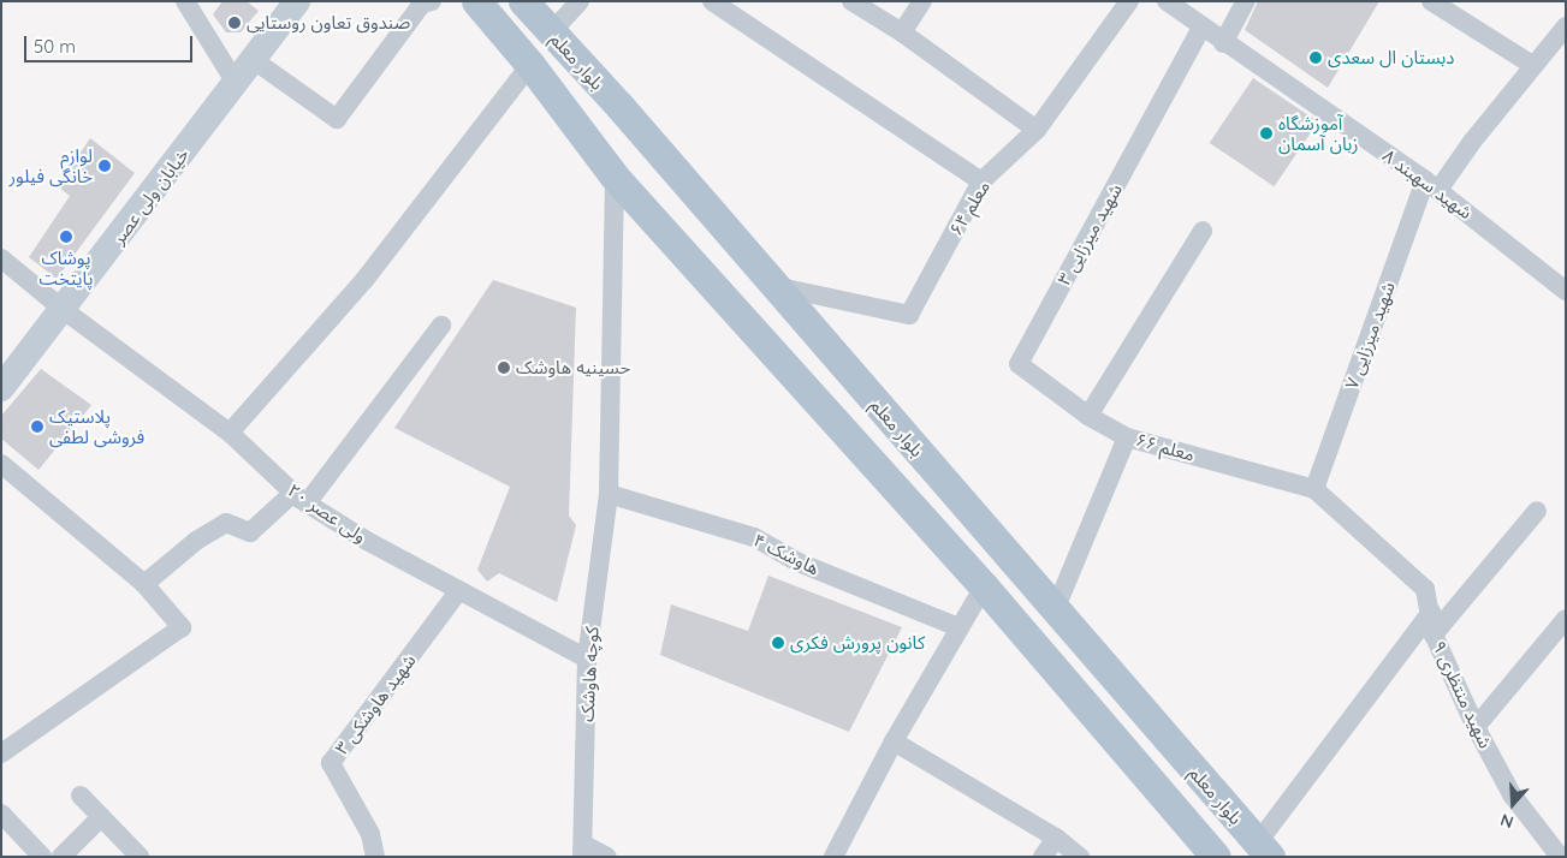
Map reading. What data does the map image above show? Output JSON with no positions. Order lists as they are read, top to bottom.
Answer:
{
  "streets": {
    "main road": ["بلوار معلم", "خیابان ولی عصر"],
    "street": [
      "شهید سهبند ۸",
      "معلم ۶۴",
      "شهید میرزایی ۳",
      "شهید میرزایی ۷",
      "معلم ۶۶",
      "ولی عصر ۲۰",
      "هاوشک ۴",
      "کوچه هاوشک",
      "شهید منتظری ۹",
      "شهید هاوشکی ۳"
    ]
  },
  "crossings": [
    ["بلوار معلم", "معلم ۶۴"],
    ["بلوار معلم", "معلم ۶۶"],
    ["بلوار معلم", "کوچه هاوشک"],
    ["شهید سهبند ۸", "شهید میرزایی ۳"],
    ["شهید سهبند ۸", "شهید میرزایی ۷"],
    ["خیابان ولی عصر", "ولی عصر ۲۰"],
    ["شهید میرزایی ۷", "معلم ۶۶"],
    ["شهید میرزایی ۷", "شهید منتظری ۹"],
    ["معلم ۶۶", "شهید منتظری ۹"],
    ["ولی عصر ۲۰", "کوچه هاوشک"],
    ["ولی عصر ۲۰", "شهید هاوشکی ۳"],
    ["هاوشک ۴", "کوچه هاوشک"]
  ],
  "places": [
    "صندوق تعاون روستایی",
    "دبستان ال سعدی",
    "آموزشگاه زبان آسمان",
    "لوازم خانگی فیلور",
    "پوشاک پایتخت",
    "حسینیه هاوشک",
    "پلاستیک فروشی لطفی",
    "کانون پرورش فکری"
  ],
  "scale_bar": "50 m",
  "north": "bottom"
}
